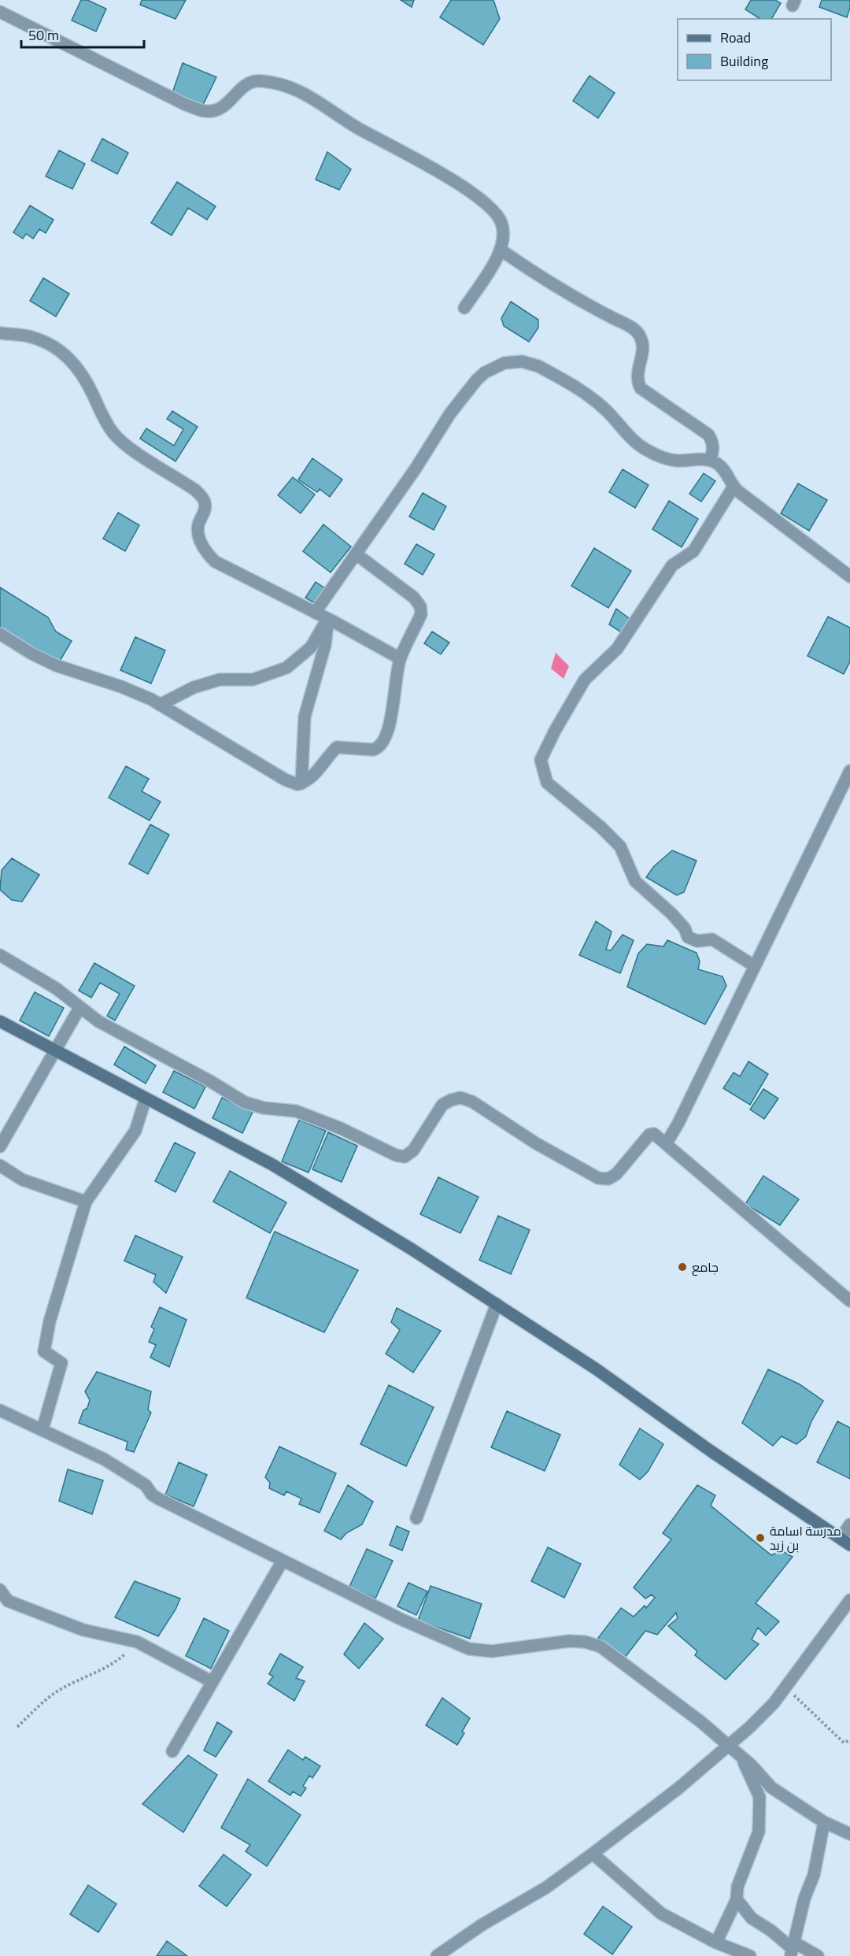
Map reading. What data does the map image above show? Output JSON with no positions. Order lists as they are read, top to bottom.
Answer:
{
  "places": ["جامع", "مدرسة اسامة بن زيد"],
  "legend": ["Road", "Building"],
  "scale_bar": "50 m"
}
